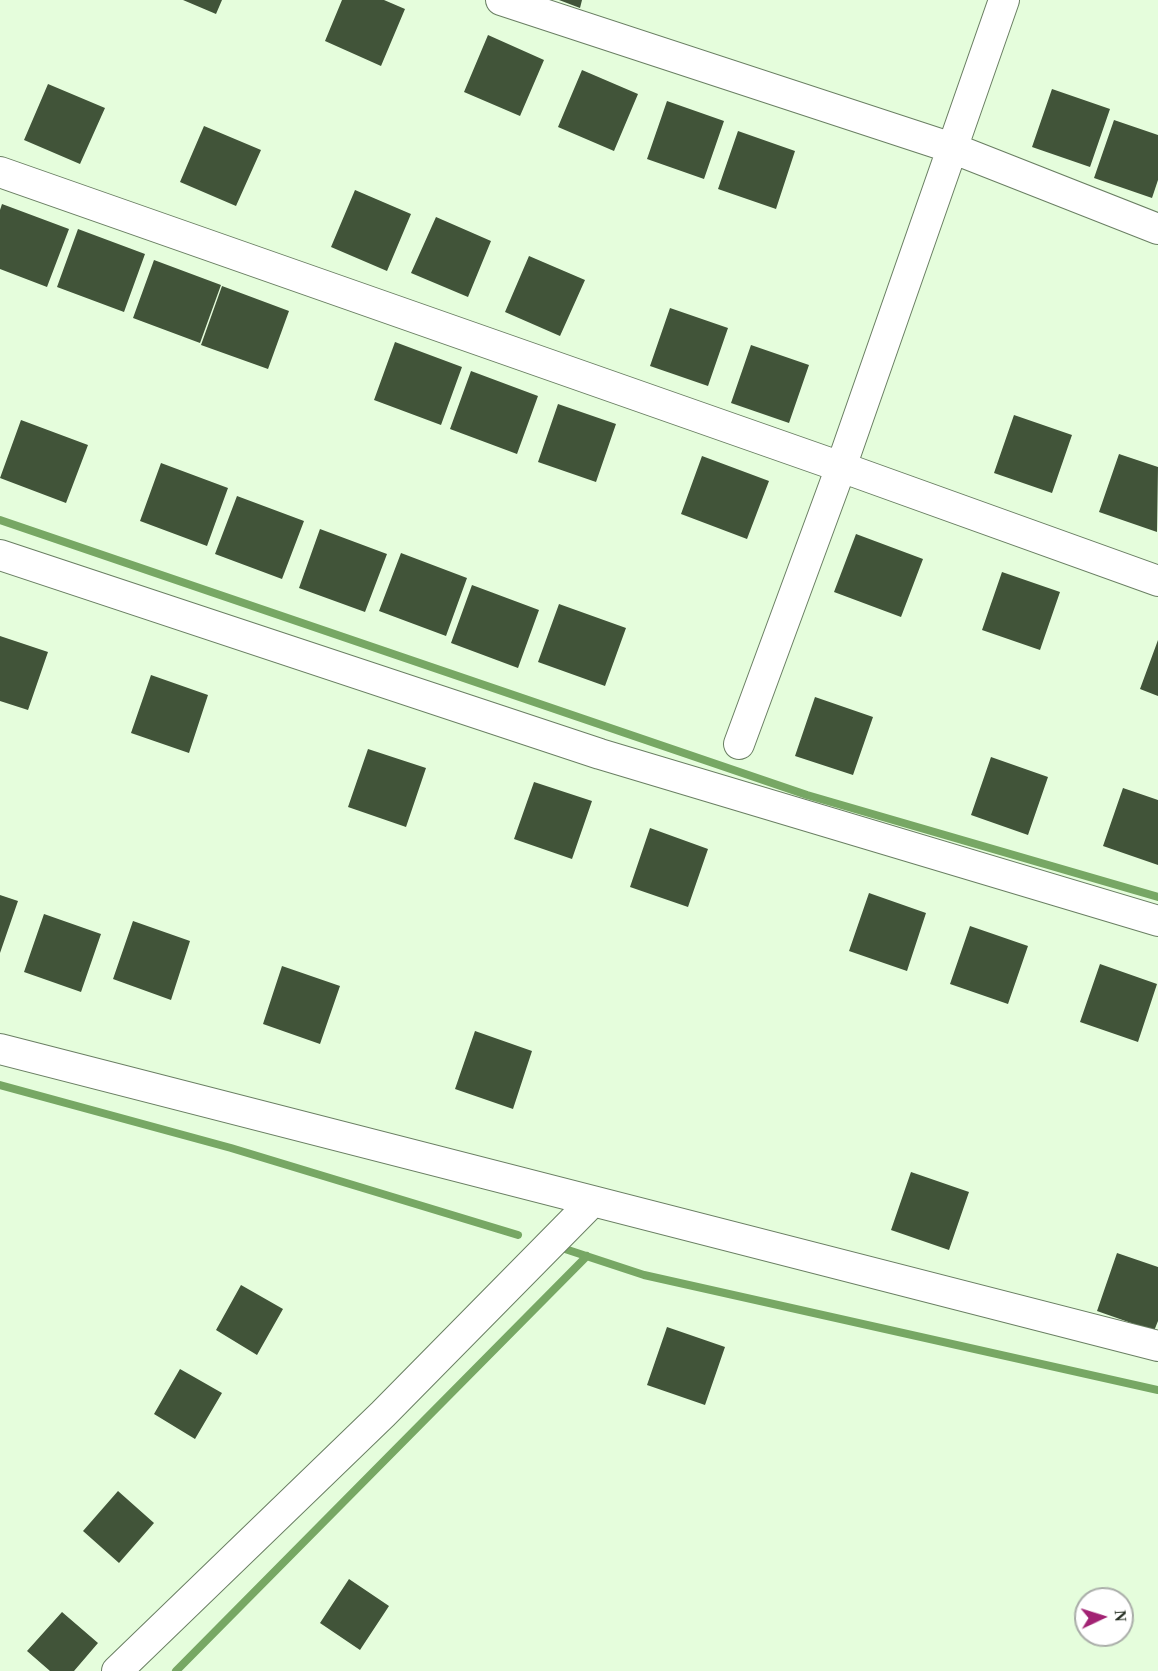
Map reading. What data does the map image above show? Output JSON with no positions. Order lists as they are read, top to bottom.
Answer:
{
  "north": "right"
}
